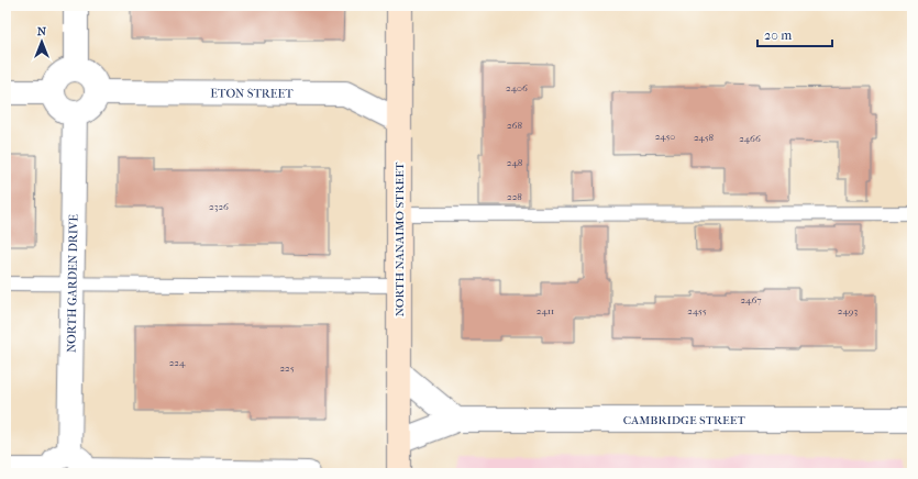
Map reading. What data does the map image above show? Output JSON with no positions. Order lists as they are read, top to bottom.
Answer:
{
  "streets": {
    "main road": ["NORTH NANAIMO STREET"],
    "street": ["ETON STREET", "NORTH GARDEN DRIVE", "CAMBRIDGE STREET"]
  },
  "crossings": [
    ["ETON STREET", "NORTH NANAIMO STREET"],
    ["ETON STREET", "NORTH GARDEN DRIVE"],
    ["NORTH NANAIMO STREET", "CAMBRIDGE STREET"]
  ],
  "house_numbers": [
    "2406",
    "268",
    "2450",
    "2458",
    "2466",
    "248",
    "228",
    "2326",
    "2467",
    "2411",
    "2455",
    "2493",
    "224",
    "225"
  ],
  "scale_bar": "20 m",
  "north": "top"
}
